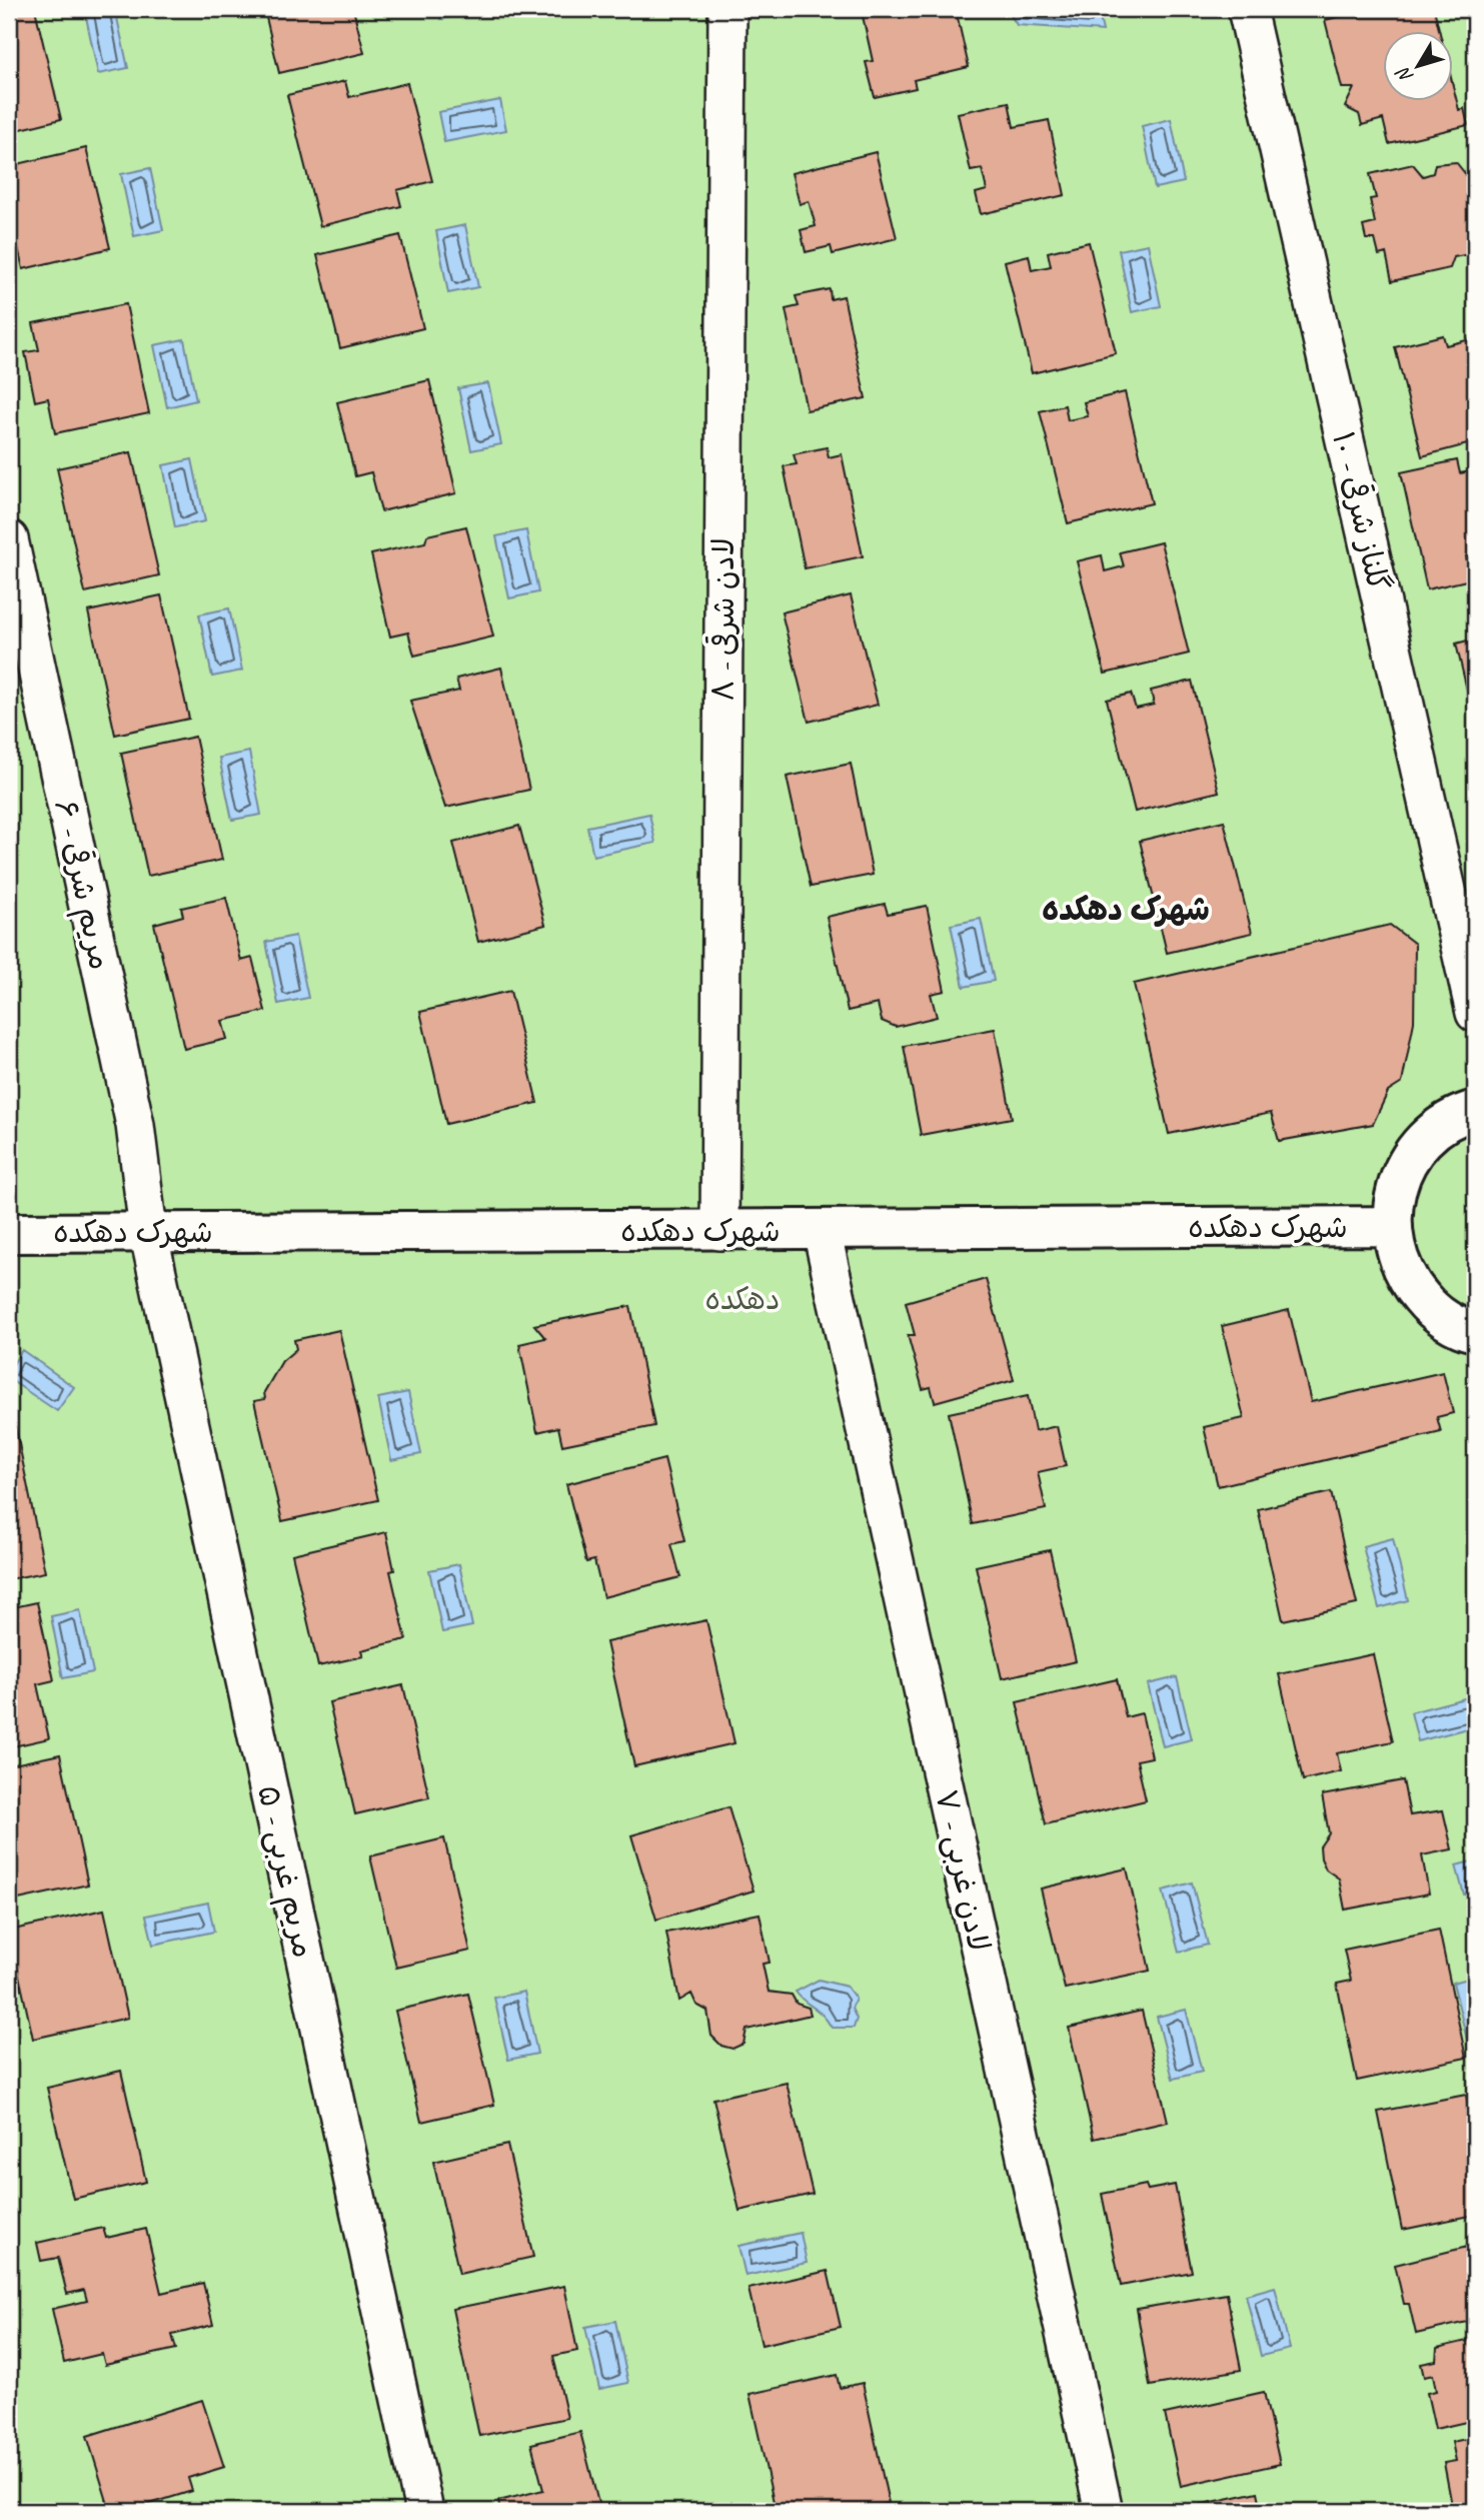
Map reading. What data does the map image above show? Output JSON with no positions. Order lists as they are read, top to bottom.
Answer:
{
  "streets": {
    "street": [
      "گلناز شرقی - ۱۰",
      "لادن شرقی - ۸",
      "مریم شرقی - ۶",
      "شهرک دهکده",
      "لادن غربی - ۷",
      "مریم غربی - ۵"
    ]
  },
  "crossings": [
    ["لادن شرقی - ۸", "شهرک دهکده"],
    ["مریم شرقی - ۶", "شهرک دهکده"],
    ["مریم شرقی - ۶", "مریم غربی - ۵"],
    ["شهرک دهکده", "لادن غربی - ۷"],
    ["شهرک دهکده", "مریم غربی - ۵"]
  ],
  "districts": ["شهرک دهکده"],
  "parks": ["دهکده"],
  "north": "bottom left"
}
